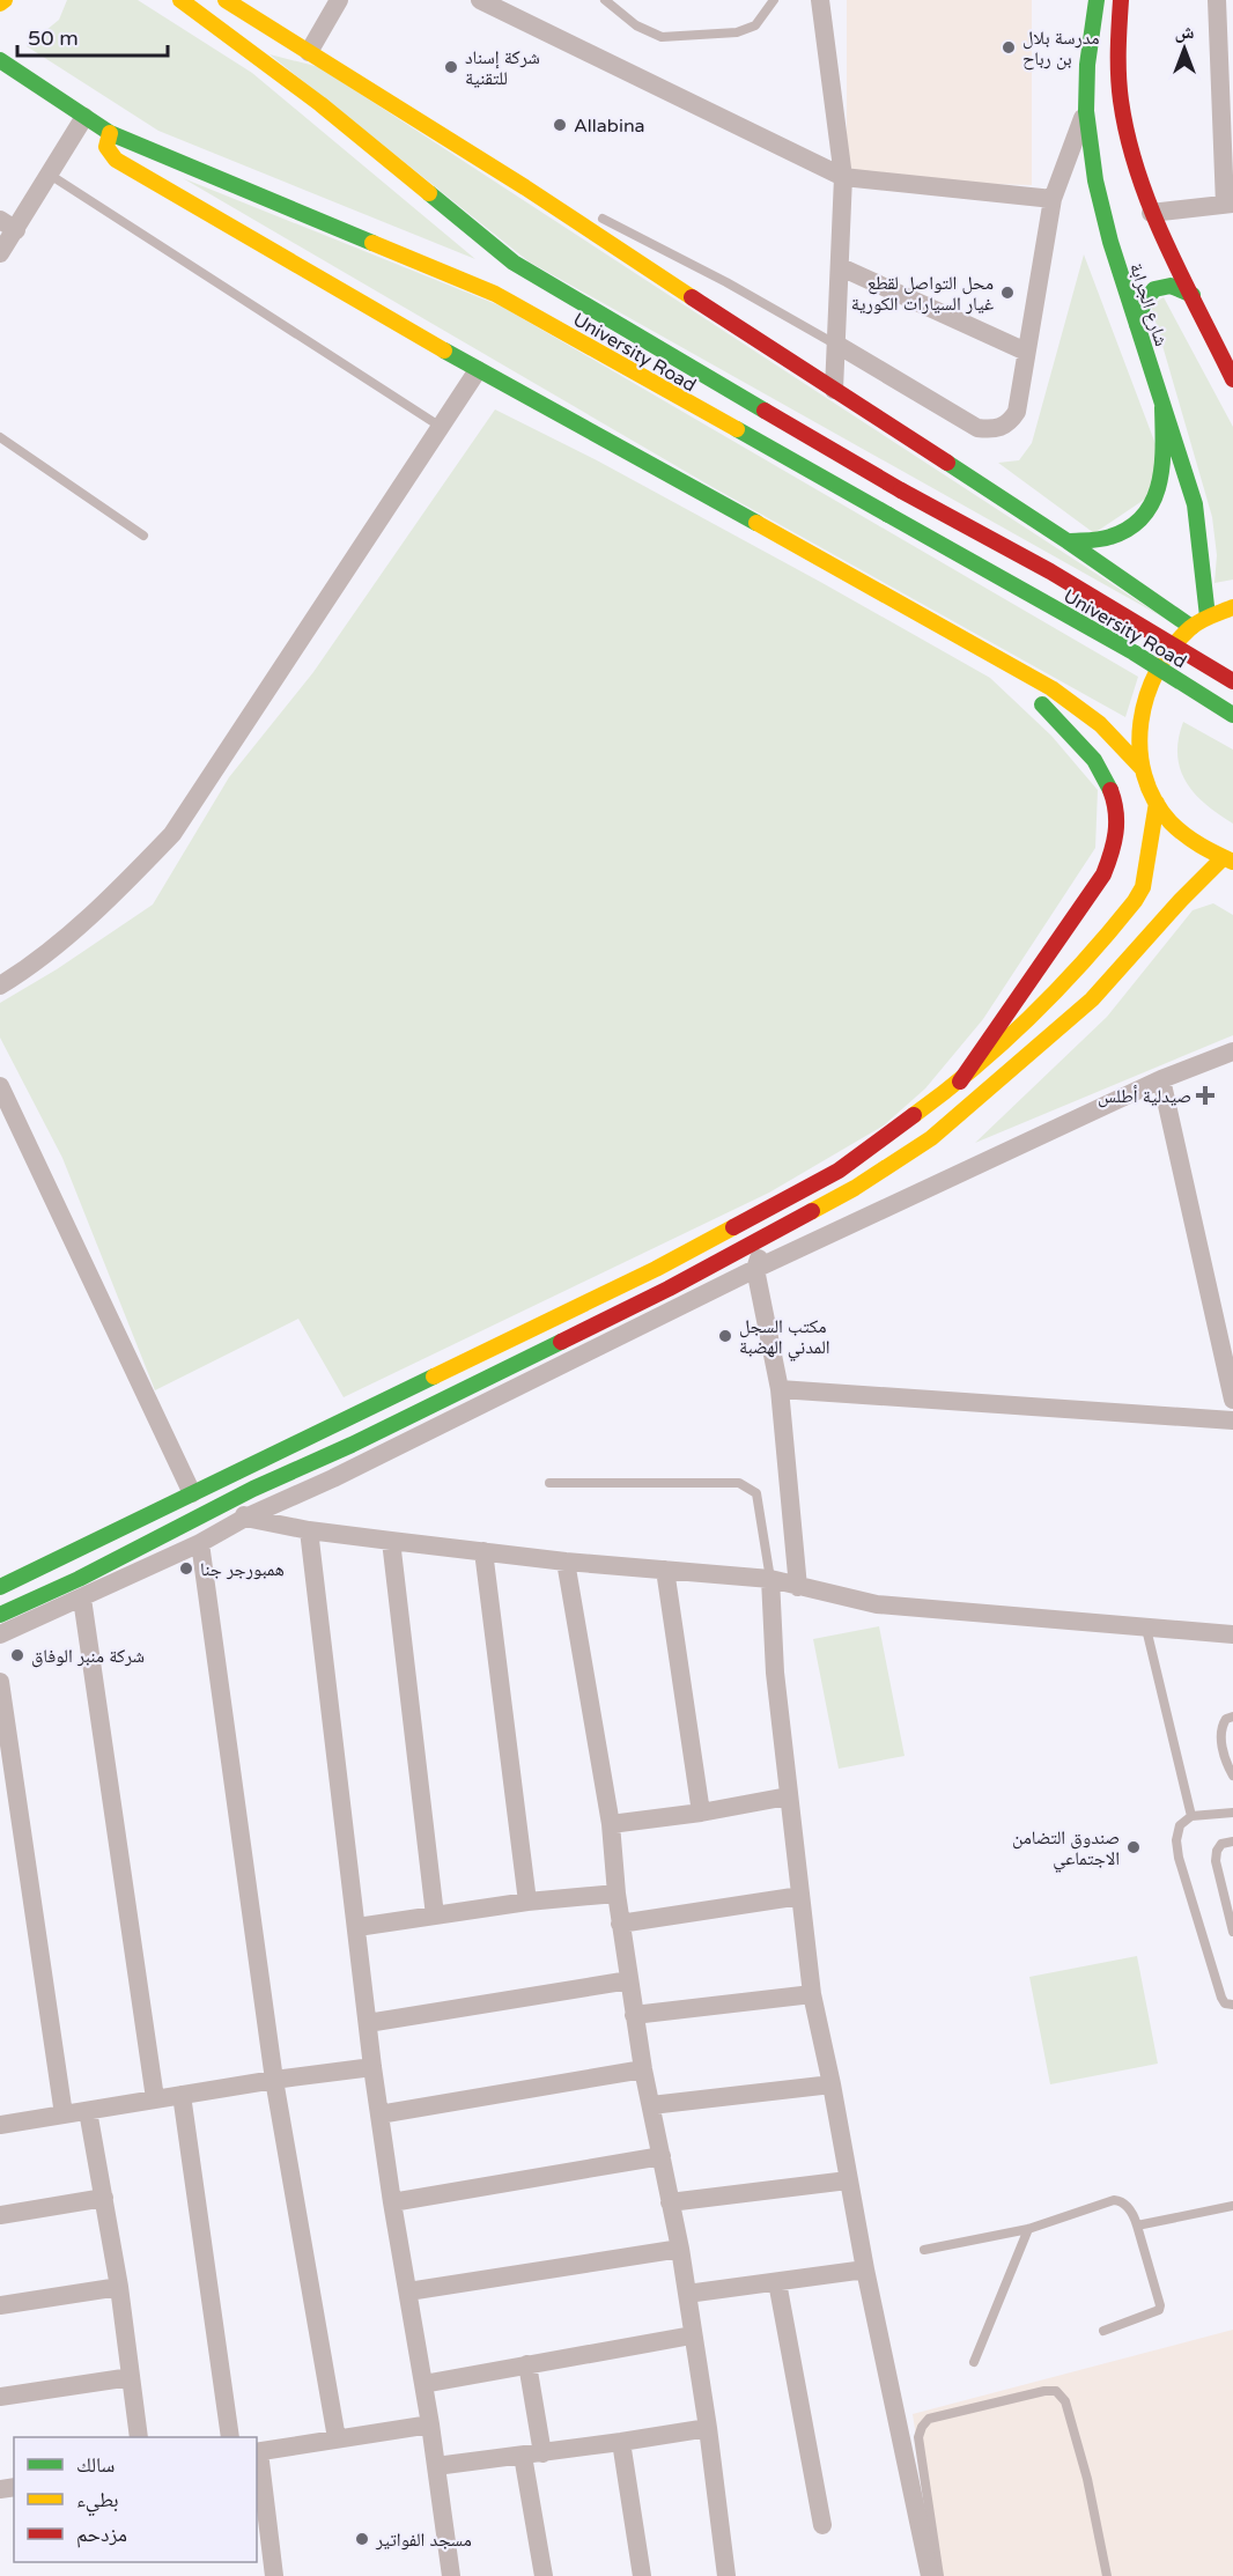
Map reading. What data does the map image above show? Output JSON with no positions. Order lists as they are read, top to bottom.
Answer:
{
  "streets": {
    "main road": ["شارع الجرابة", "University Road"]
  },
  "places": {
    "other": [
      "مدرسة بلال بن رباح",
      "شركة إسناد للتقنية",
      "Allabina",
      "محل التواصل لقطع غيار السيارات الكورية",
      "مكتب السجل المدني الهضبة",
      "همبورجر جنا",
      "شركة منبر الوفاق",
      "صندوق التضامن الاجتماعي",
      "مسجد الفواتير"
    ],
    "health": ["صيدلية أطلس"]
  },
  "legend": ["سالك", "بطيء", "مزدحم"],
  "scale_bar": "50 m",
  "north": "top"
}
